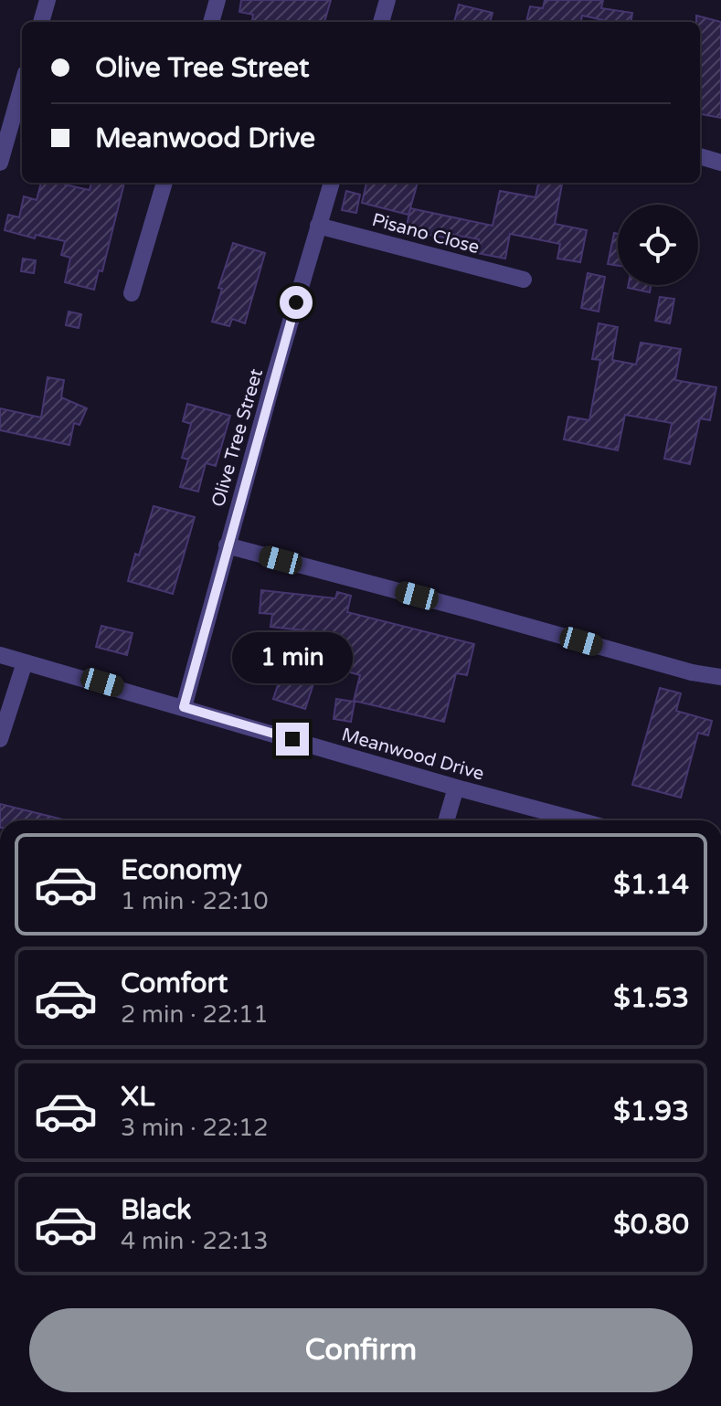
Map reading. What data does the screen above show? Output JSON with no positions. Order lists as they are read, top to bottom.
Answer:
{
  "streets": {
    "street": ["Pisano Close", "Olive Tree Street", "Meanwood Drive"]
  },
  "crossings": [
    ["Pisano Close", "Olive Tree Street"],
    ["Olive Tree Street", "Meanwood Drive"]
  ],
  "page": {
    "banner": ["Olive Tree Street", "Meanwood Drive"],
    "bubble": "1 min",
    "list": [
      {
        "name": "Economy",
        "note": "1 min · 22:10",
        "value": "$1.14"
      },
      {
        "name": "Comfort",
        "note": "2 min · 22:11",
        "value": "$1.53"
      },
      {
        "name": "XL",
        "note": "3 min · 22:12",
        "value": "$1.93"
      },
      {
        "name": "Black",
        "note": "4 min · 22:13",
        "value": "$0.80"
      }
    ],
    "buttons": "Confirm"
  }
}
